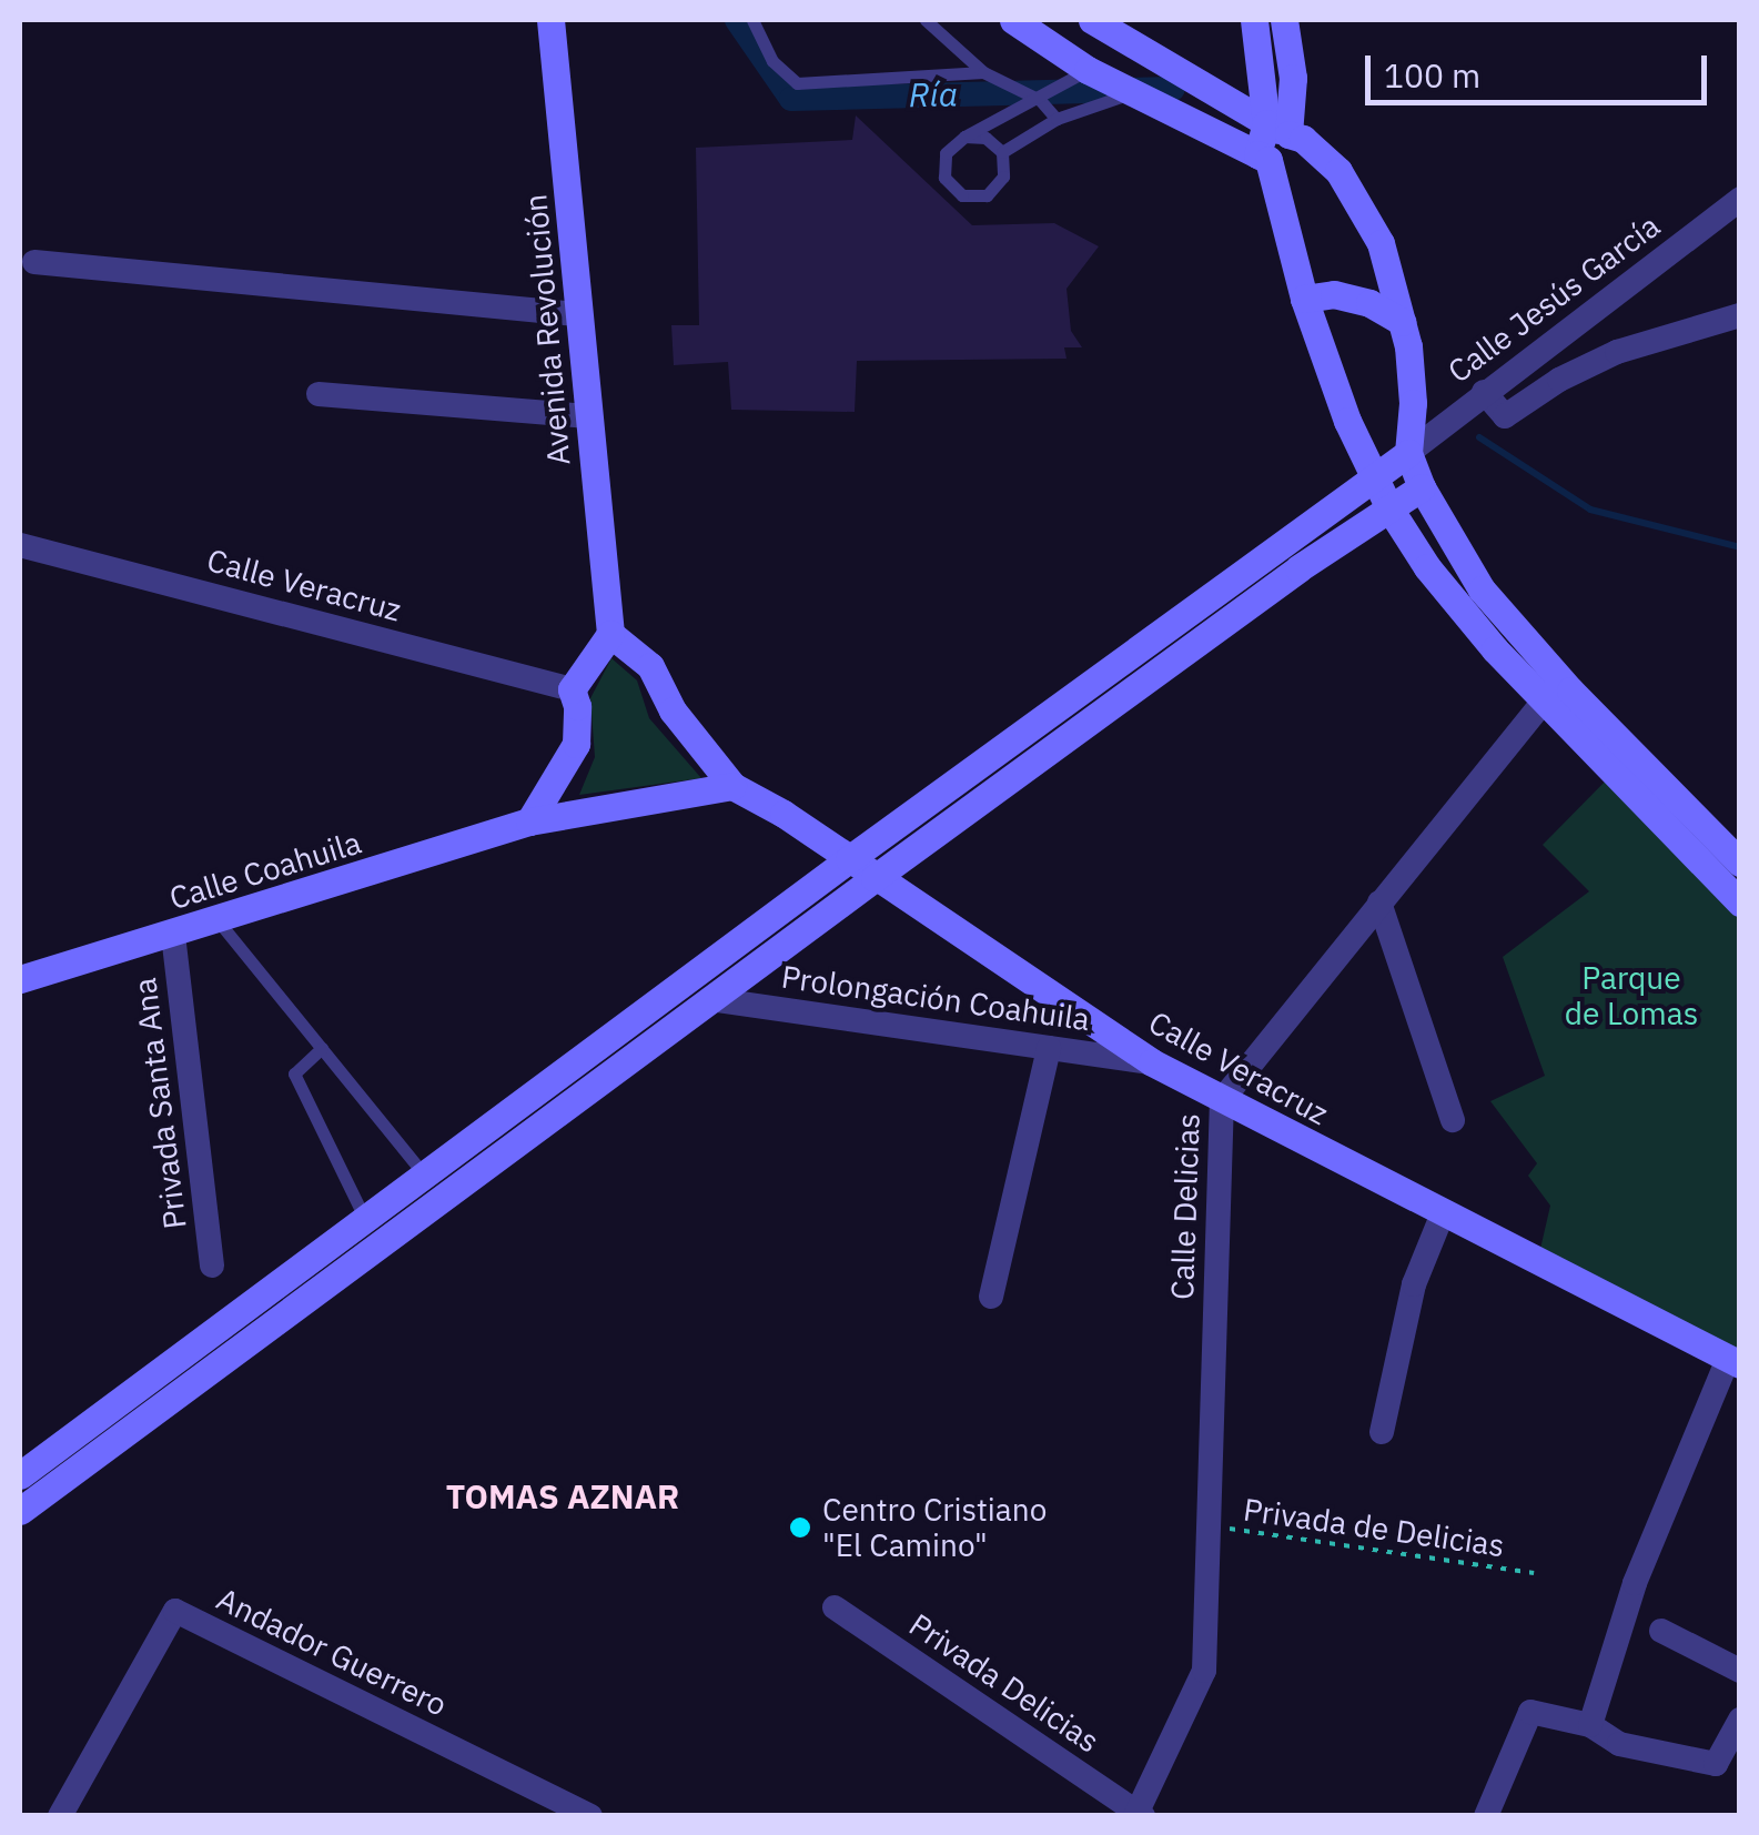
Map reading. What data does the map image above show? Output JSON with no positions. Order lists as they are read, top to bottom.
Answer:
{
  "streets": {
    "main road": ["Avenida Revolución", "Calle Veracruz", "Calle Coahuila"],
    "street": [
      "Calle Jesús García",
      "Prolongación Coahuila",
      "Privada Santa Ana",
      "Calle Delicias",
      "Andador Guerrero",
      "Privada Delicias"
    ],
    "path": ["Privada de Delicias"]
  },
  "crossings": [
    ["Calle Veracruz", "Calle Coahuila"],
    ["Calle Veracruz", "Prolongación Coahuila"],
    ["Calle Veracruz", "Calle Delicias"],
    ["Calle Coahuila", "Privada Santa Ana"],
    ["Calle Delicias", "Privada de Delicias"],
    ["Calle Delicias", "Privada Delicias"]
  ],
  "districts": ["TOMAS AZNAR"],
  "water": ["Ría"],
  "parks": ["Parque de Lomas"],
  "places": ["Centro Cristiano \"El Camino\""],
  "scale_bar": "100 m"
}
